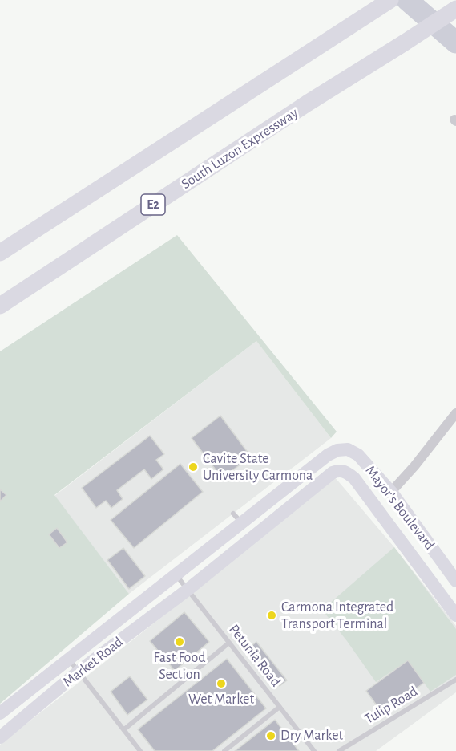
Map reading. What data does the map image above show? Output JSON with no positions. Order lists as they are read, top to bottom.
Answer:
{
  "streets": {
    "highway": ["South Luzon Expressway", "E2"],
    "main road": ["Mayor's Boulevard", "Market Road"],
    "lane": ["Petunia Road", "Tulip Road"]
  },
  "crossings": [
    ["Mayor's Boulevard", "Petunia Road"],
    ["Mayor's Boulevard", "Market Road"],
    ["Petunia Road", "Market Road"]
  ],
  "places": [
    "Cavite State University Carmona",
    "Carmona Integrated Transport Terminal",
    "Fast Food Section",
    "Wet Market",
    "Dry Market"
  ]
}
